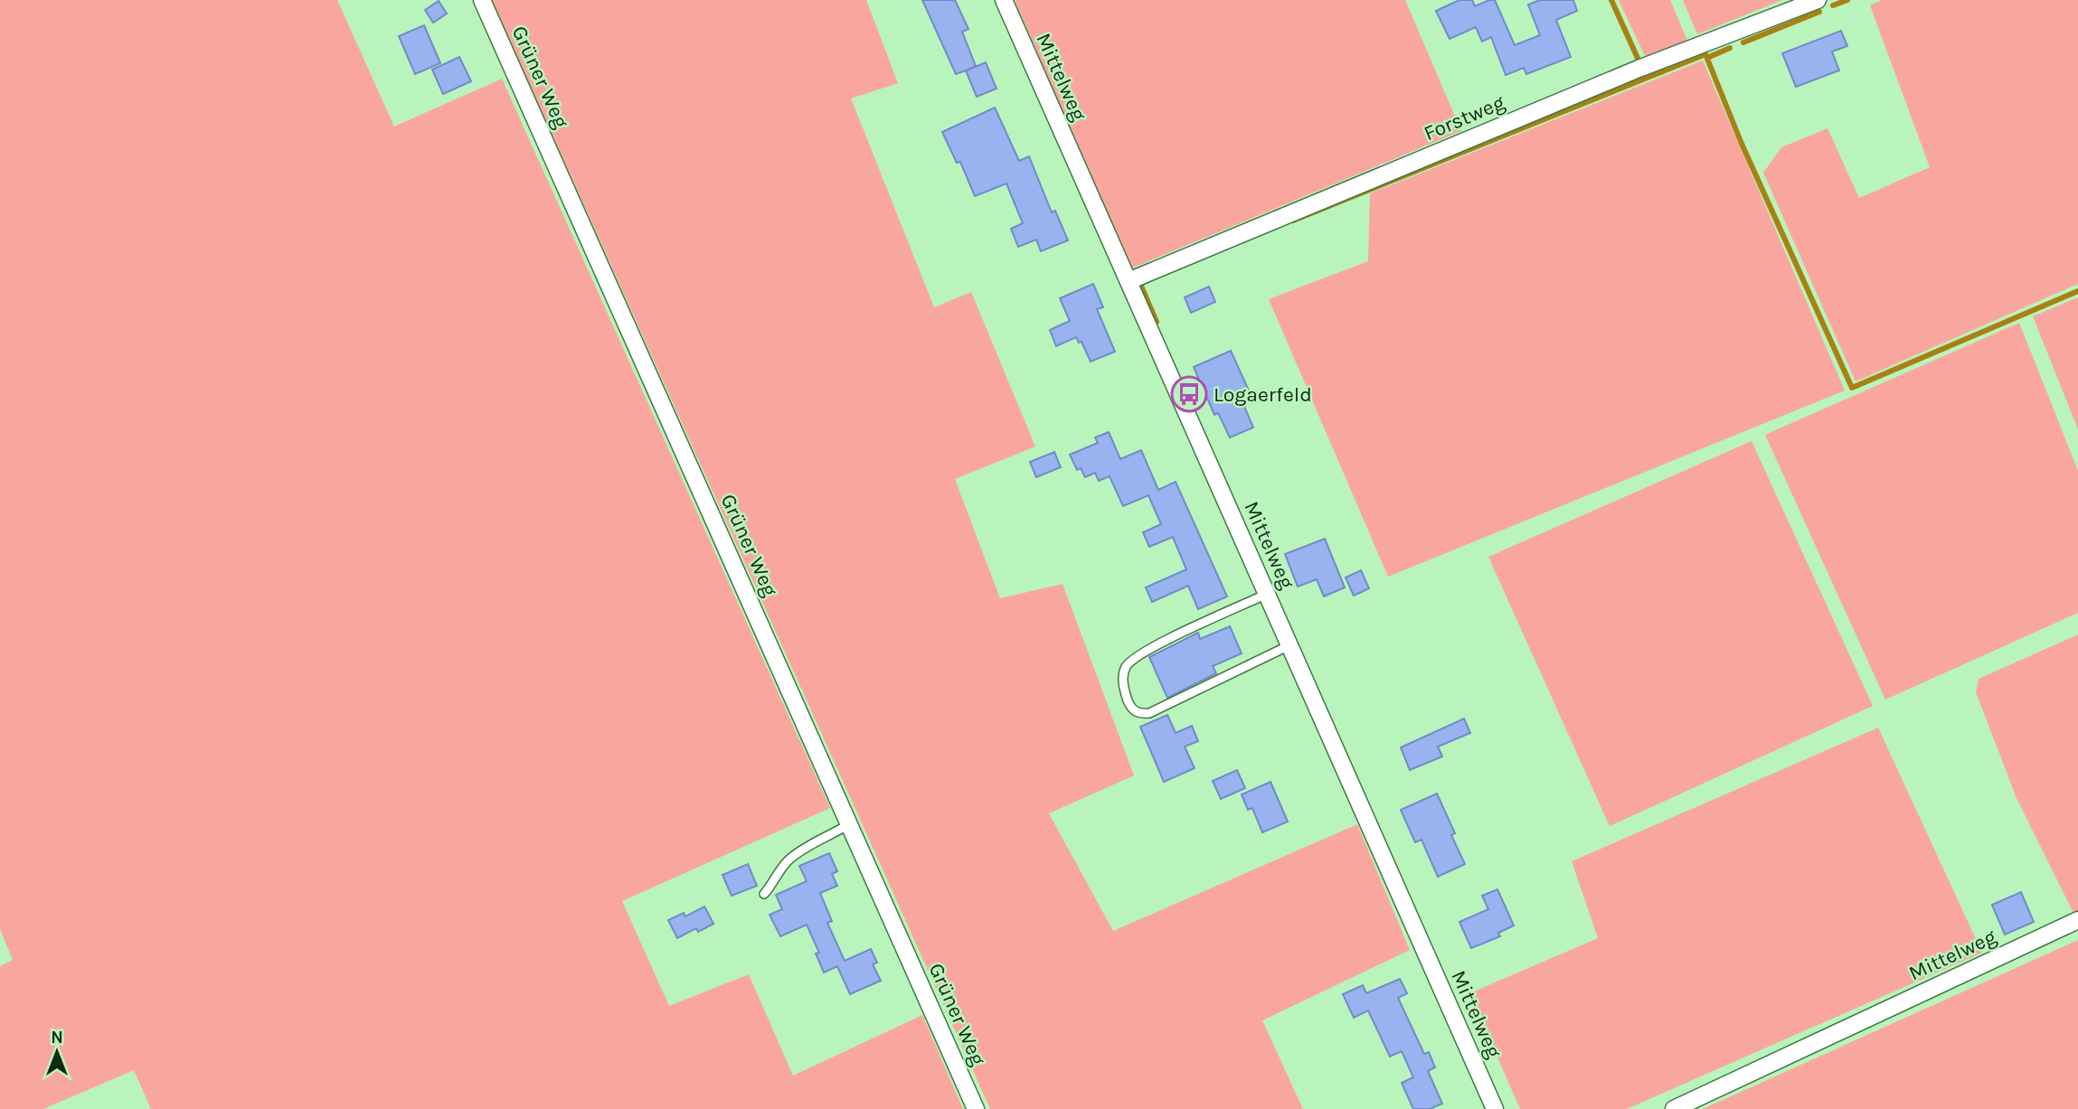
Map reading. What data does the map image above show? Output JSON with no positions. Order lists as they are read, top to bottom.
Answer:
{
  "streets": {
    "street": ["Grüner Weg", "Mittelweg", "Forstweg"]
  },
  "crossings": [
    ["Mittelweg", "Forstweg"]
  ],
  "places": {
    "bus stop": ["Logaerfeld"]
  },
  "north": "top"
}
